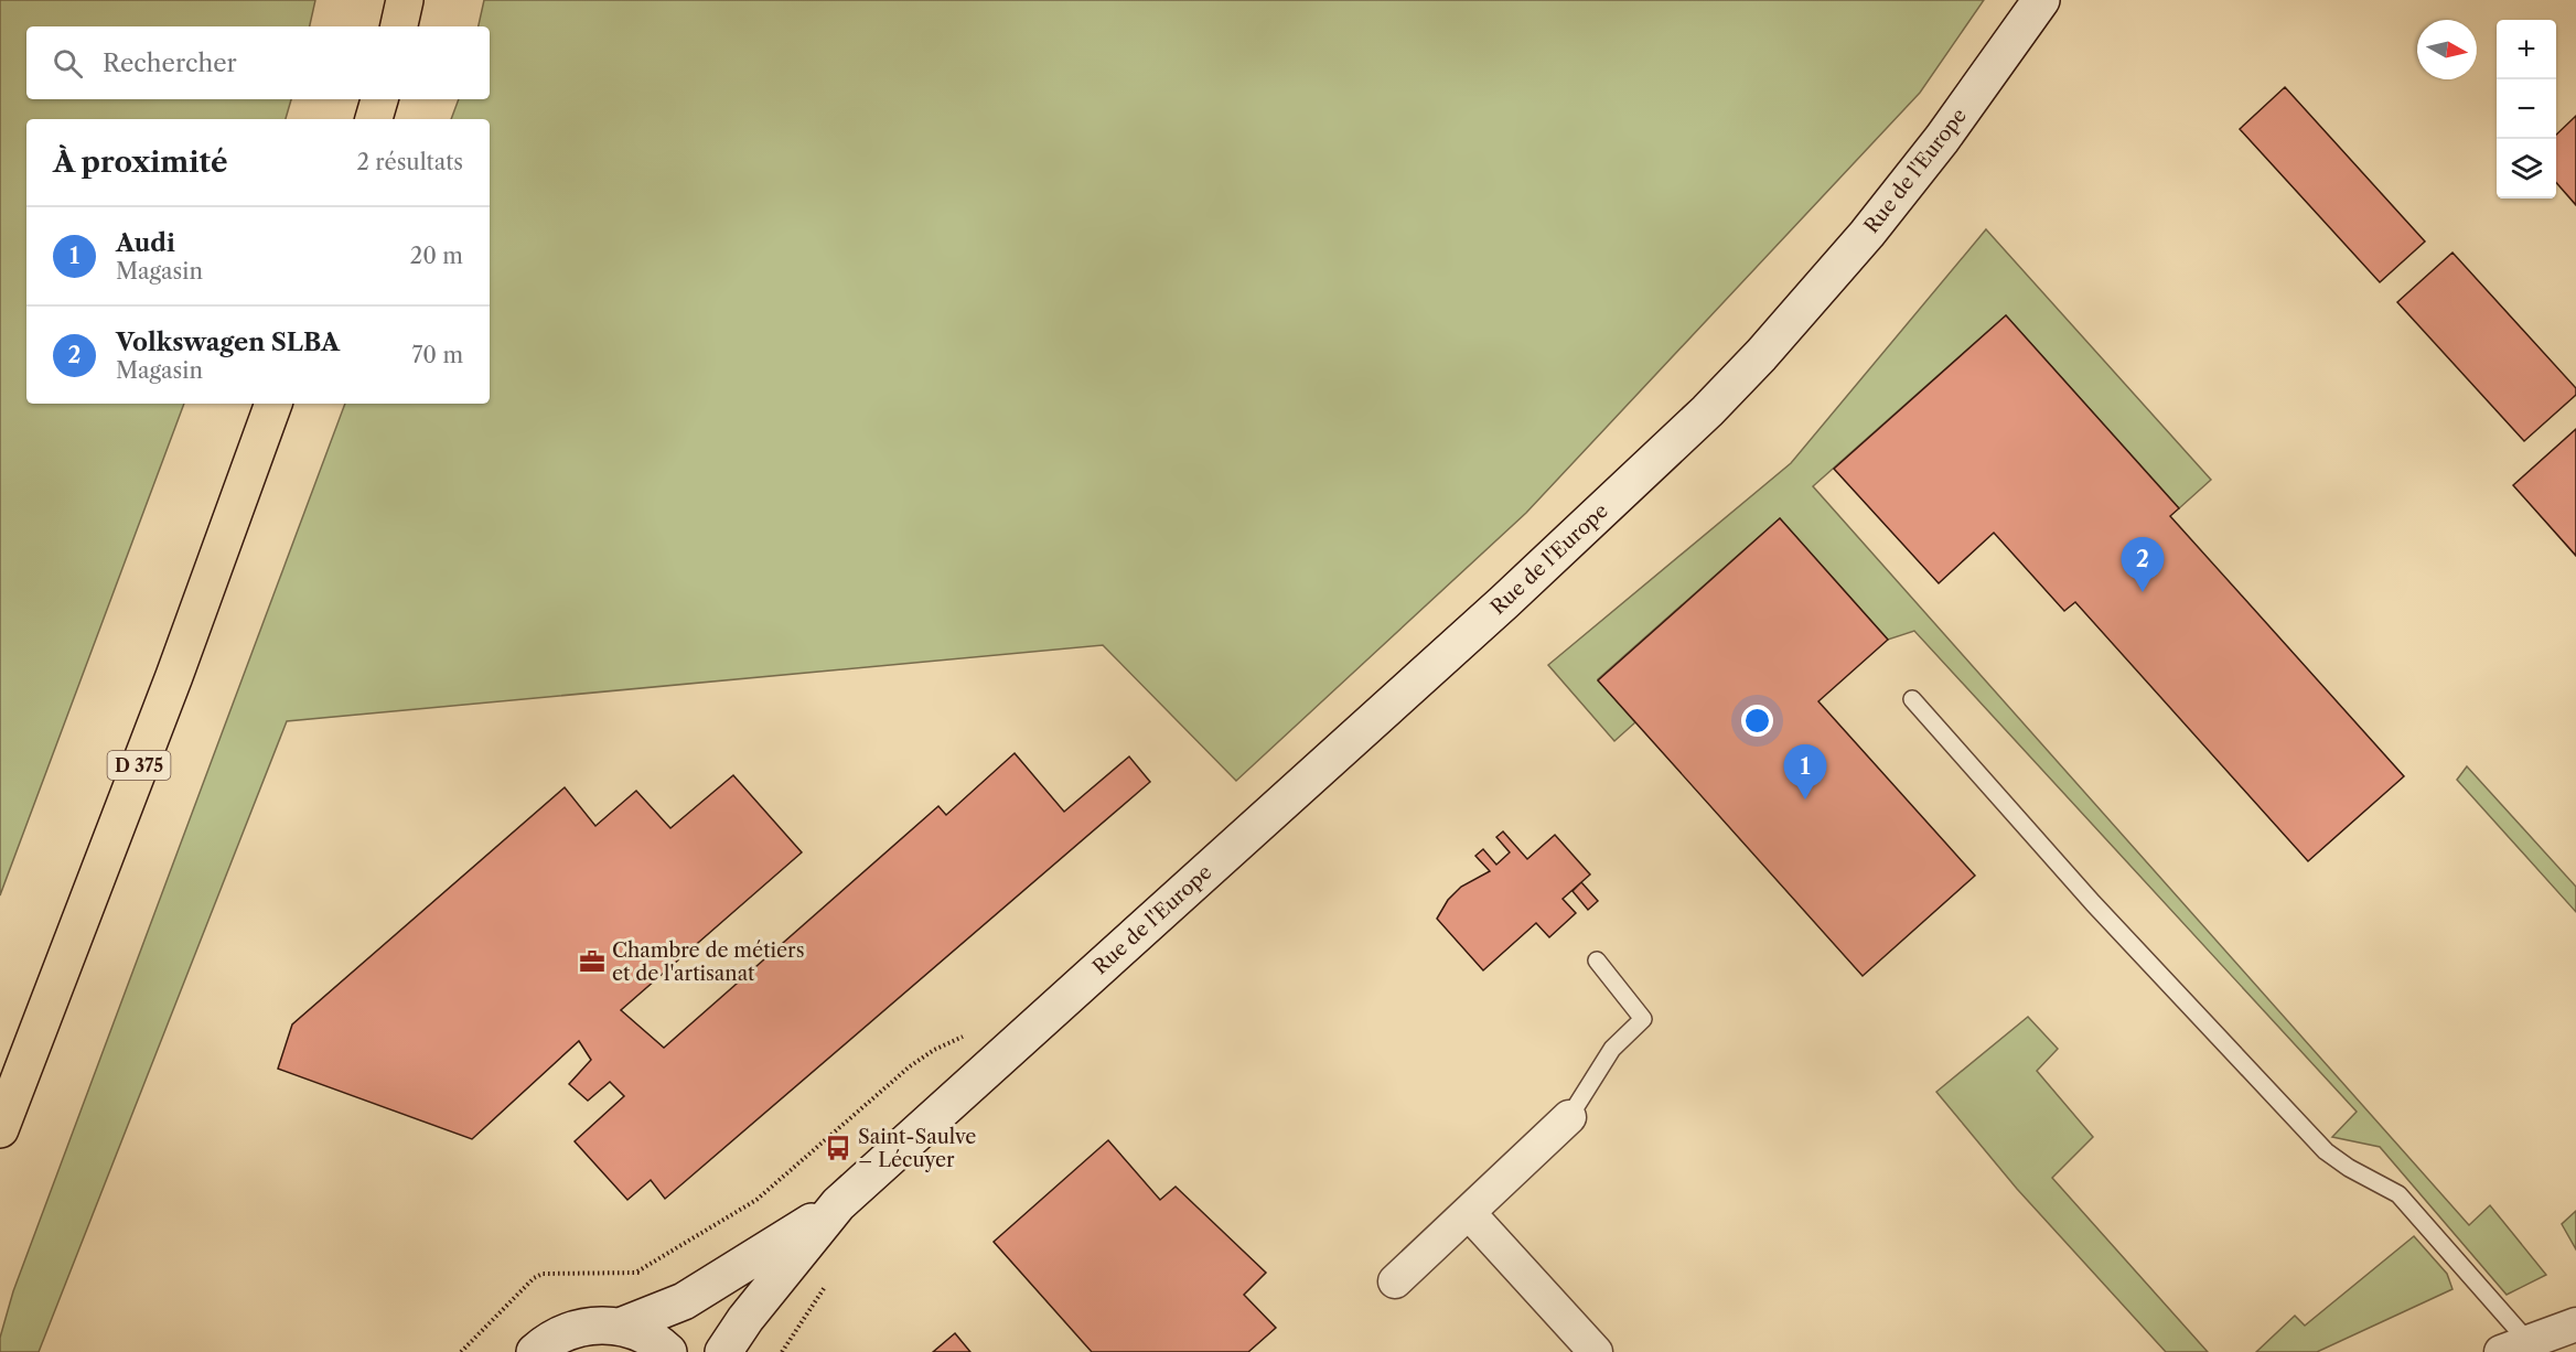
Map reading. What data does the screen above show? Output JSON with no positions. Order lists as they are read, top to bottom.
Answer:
{
  "streets": {
    "main road": ["D 375"],
    "street": ["Rue de l'Europe"]
  },
  "places": {
    "office": ["Chambre de métiers et de l'artisanat"],
    "bus stop": ["Saint-Saulve – Lécuyer"]
  },
  "north": "right",
  "page": {
    "map_buttons": ["+", "−"],
    "search": "Rechercher",
    "heading": ["À proximité", "2 résultats"],
    "list": [
      {
        "mark": "1",
        "name": "Audi",
        "note": "Magasin",
        "value": "20 m"
      },
      {
        "mark": "2",
        "name": "Volkswagen SLBA",
        "note": "Magasin",
        "value": "70 m"
      }
    ],
    "pins": ["2", "1"]
  }
}
